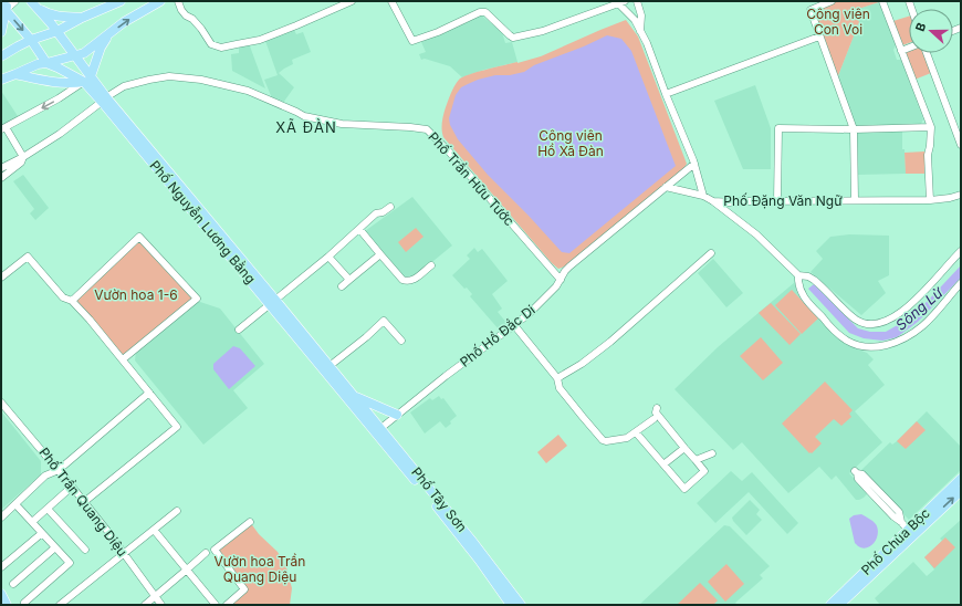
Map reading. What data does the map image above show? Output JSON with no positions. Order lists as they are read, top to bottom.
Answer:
{
  "streets": {
    "main road": ["Phố Nguyễn Lương Bằng", "Phố Tây Sơn", "Phố Chùa Bộc"],
    "street": [
      "Phố Trần Hữu Tước",
      "Phố Đặng Văn Ngữ",
      "Phố Hồ Đắc Di",
      "Phố Trần Quang Diệu"
    ]
  },
  "crossings": [
    ["Phố Trần Hữu Tước", "Phố Nguyễn Lương Bằng"],
    ["Phố Trần Hữu Tước", "Phố Hồ Đắc Di"],
    ["Phố Đặng Văn Ngữ", "Phố Hồ Đắc Di"],
    ["Phố Nguyễn Lương Bằng", "Phố Tây Sơn"],
    ["Phố Hồ Đắc Di", "Phố Tây Sơn"]
  ],
  "districts": ["XÃ ĐÀN"],
  "water": ["Sông Lừ"],
  "parks": [
    "Công viên Con Voi",
    "Công viên Hồ Xã Đàn",
    "Vườn hoa 1-6",
    "Vườn hoa Trần Quang Diệu"
  ],
  "north": "left"
}
